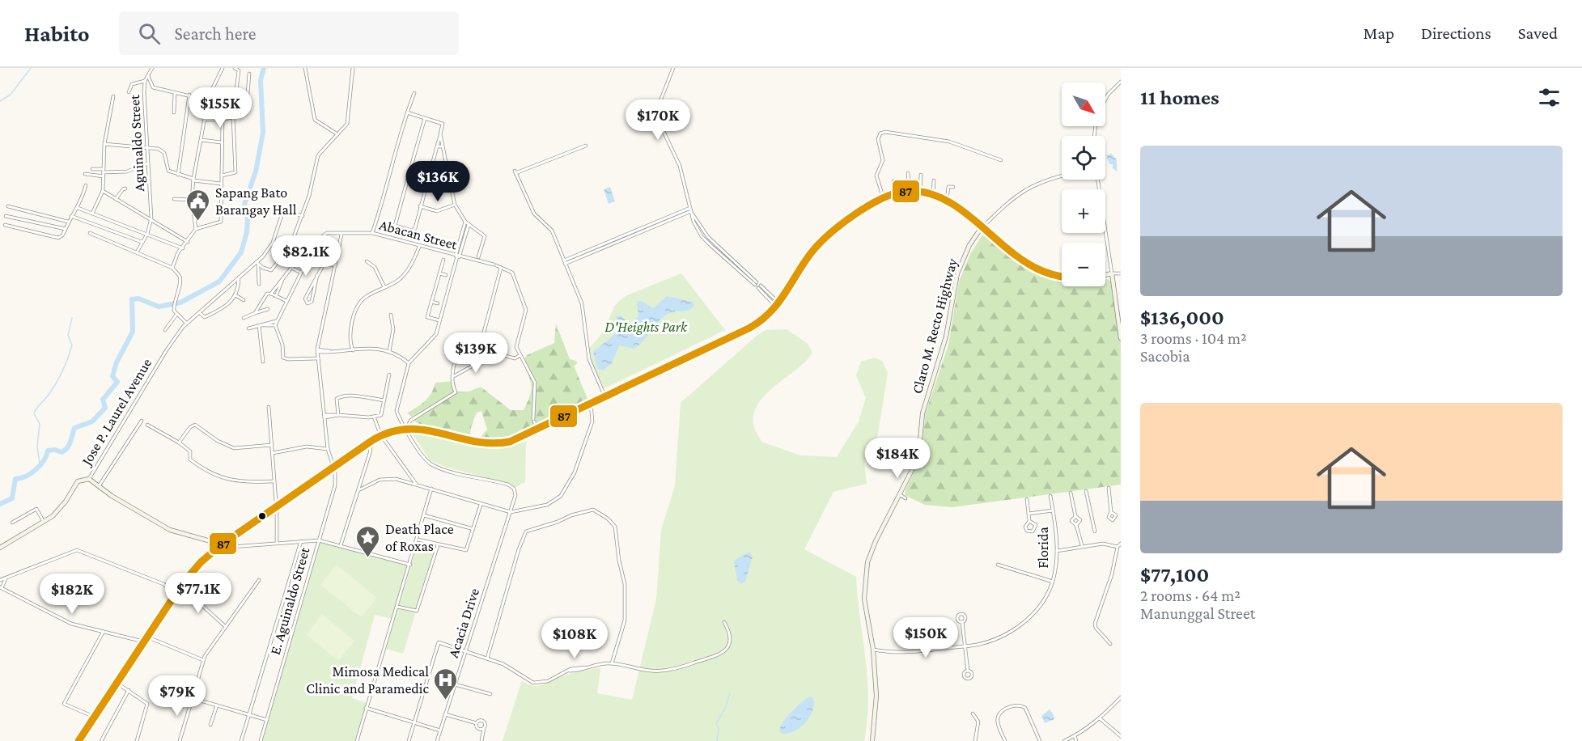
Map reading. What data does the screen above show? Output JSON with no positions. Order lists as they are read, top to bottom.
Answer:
{
  "streets": {
    "main road": ["Claro M. Recto Highway", "Jose P. Laurel Avenue"],
    "street": [
      "Aguinaldo Street",
      "Abacan Street",
      "Florida",
      "E. Aguinaldo Street",
      "Acacia Drive"
    ]
  },
  "crossings": [
    ["Abacan Street", "E. Aguinaldo Street"],
    ["Claro M. Recto Highway", "Florida"]
  ],
  "parks": ["D'Heights Park"],
  "places": {
    "public building": ["Sapang Bato Barangay Hall"],
    "place": ["Death Place of Roxas"],
    "hospital": ["Mimosa Medical Clinic and Paramedic"]
  },
  "lines": ["transit line 87"],
  "north": "bottom right",
  "page": {
    "header": "Habito",
    "search": "Search here",
    "nav": ["Map", "Directions", "Saved"],
    "heading": "11 homes",
    "map_buttons": ["+", "−"],
    "price": [
      "$155K",
      "$170K",
      "$136K",
      "$82.1K",
      "$139K",
      "$184K",
      "$77.1K",
      "$182K",
      "$150K",
      "$108K",
      "$79K"
    ],
    "list": [
      {
        "name": "$136,000",
        "note": "3 rooms · 104 m² · Sacobia"
      },
      {
        "name": "$77,100",
        "note": "2 rooms · 64 m² · Manunggal Street"
      }
    ]
  }
}
